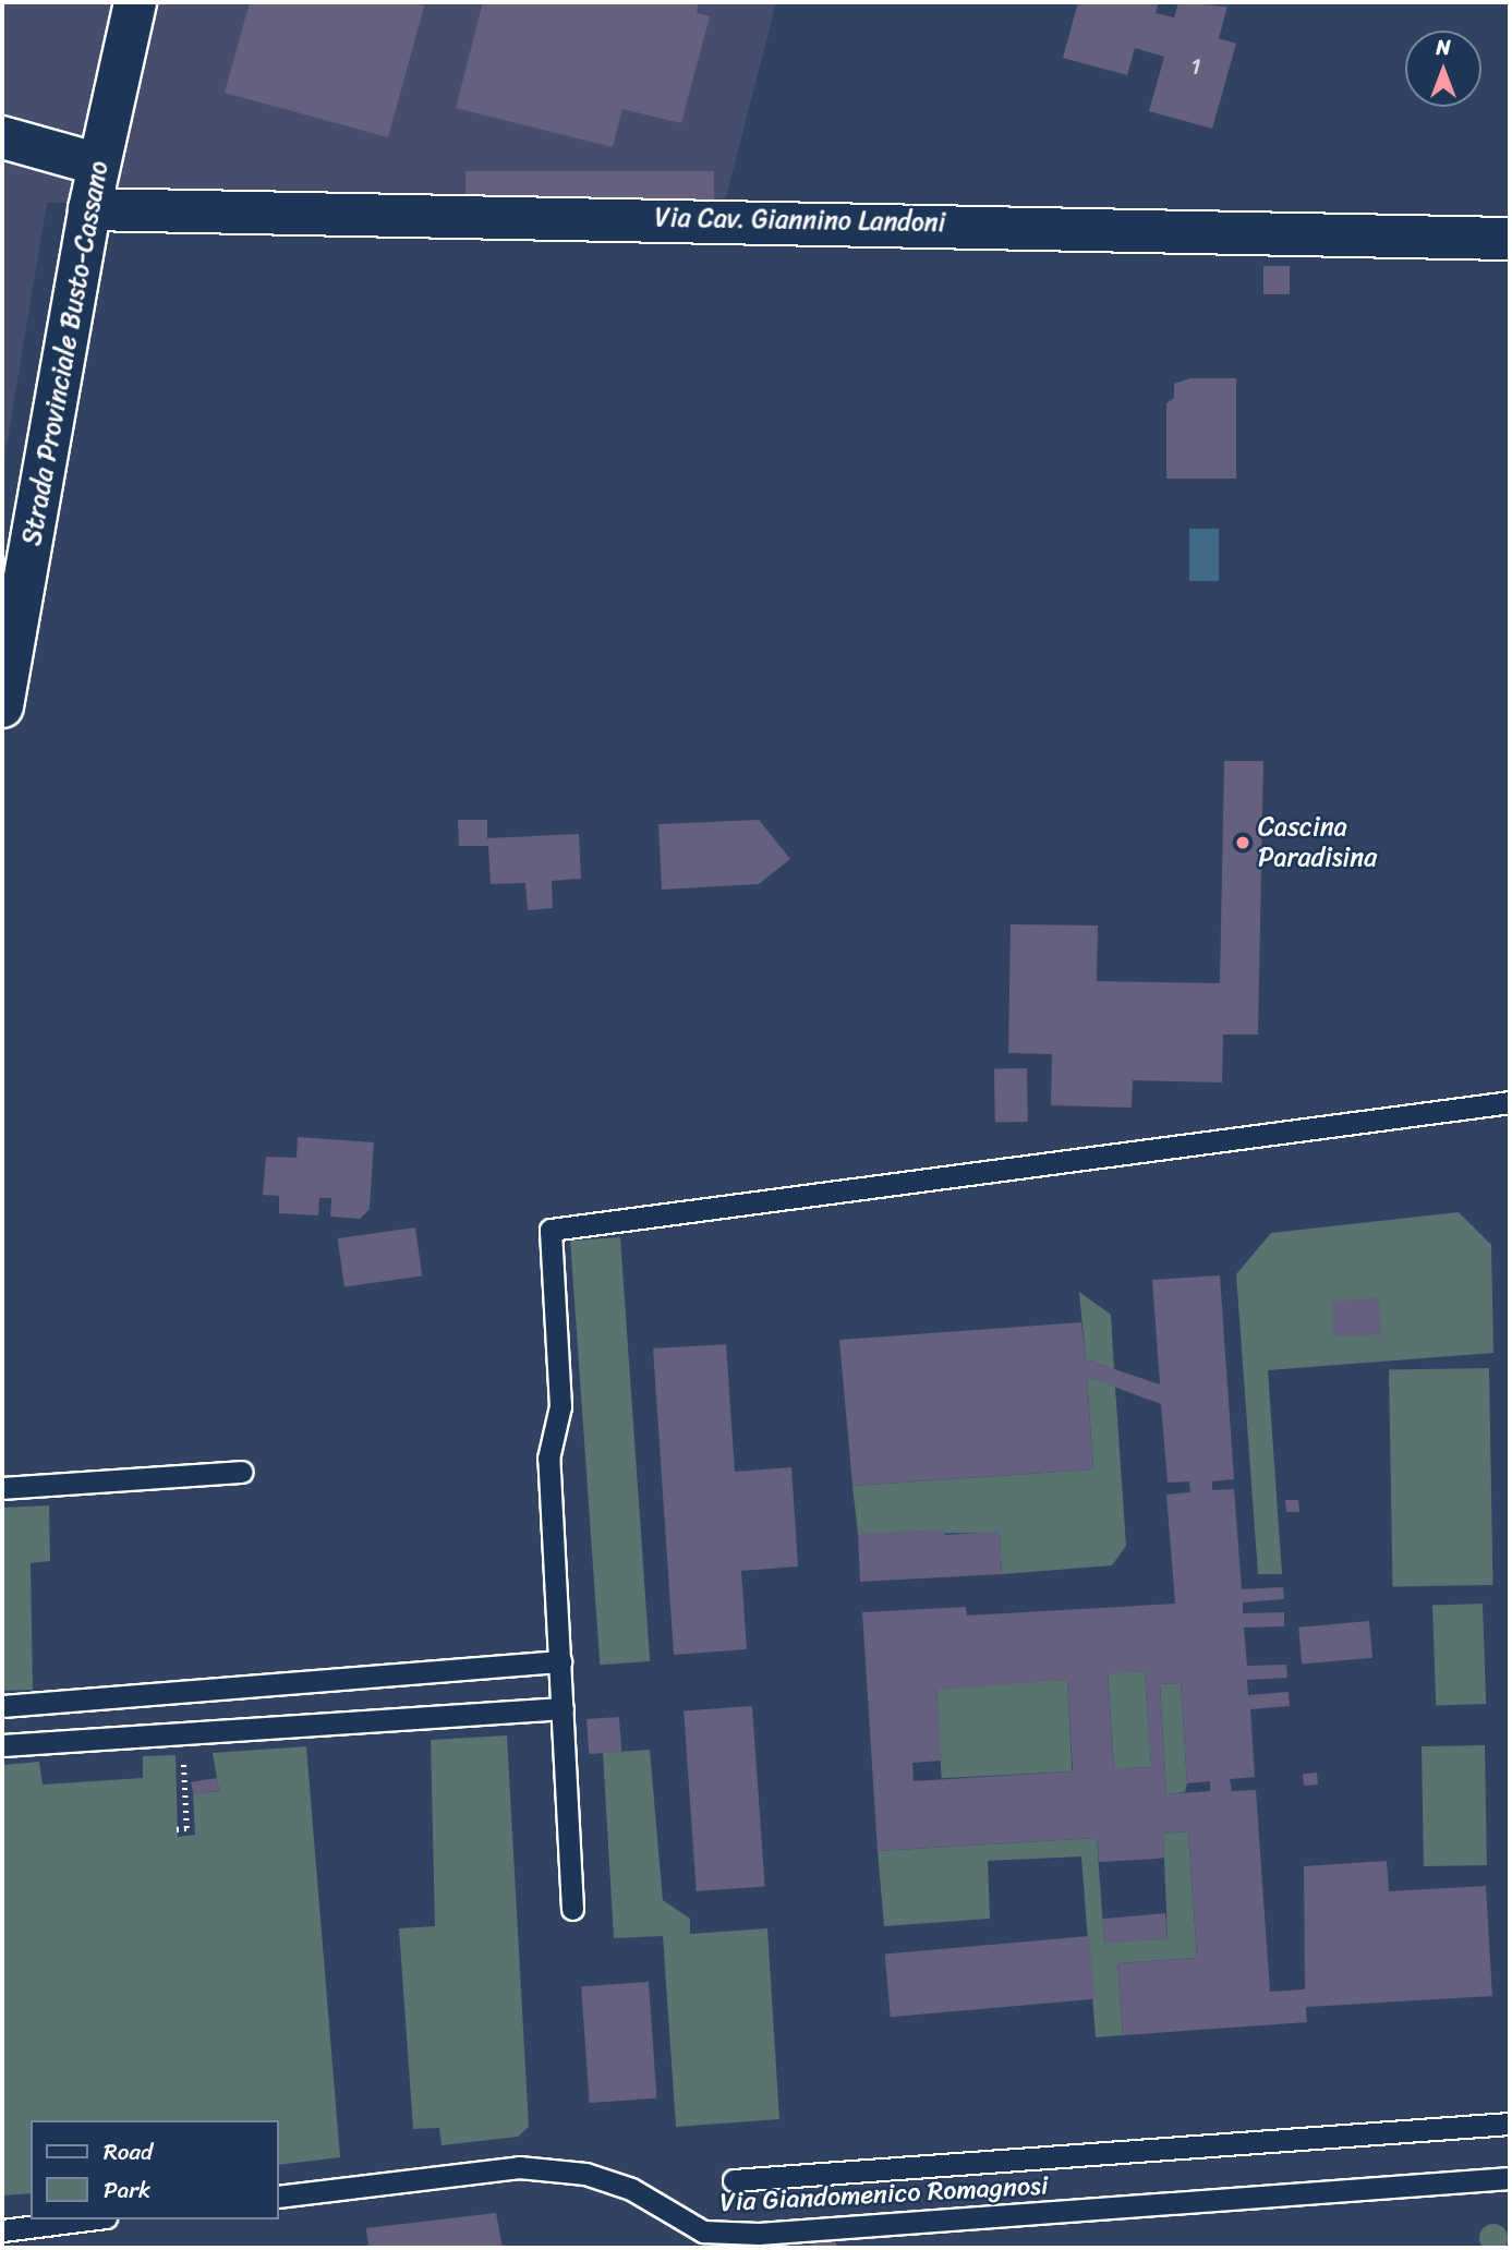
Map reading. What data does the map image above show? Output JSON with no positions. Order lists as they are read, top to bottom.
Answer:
{
  "streets": {
    "street": ["Via Cav. Giannino Landoni", "Strada Provinciale Busto-Cassano"],
    "lane": ["Via Giandomenico Romagnosi"]
  },
  "crossings": [
    ["Via Cav. Giannino Landoni", "Strada Provinciale Busto-Cassano"]
  ],
  "places": ["Cascina Paradisina"],
  "house_numbers": ["1"],
  "legend": ["Road", "Park"],
  "north": "top"
}
